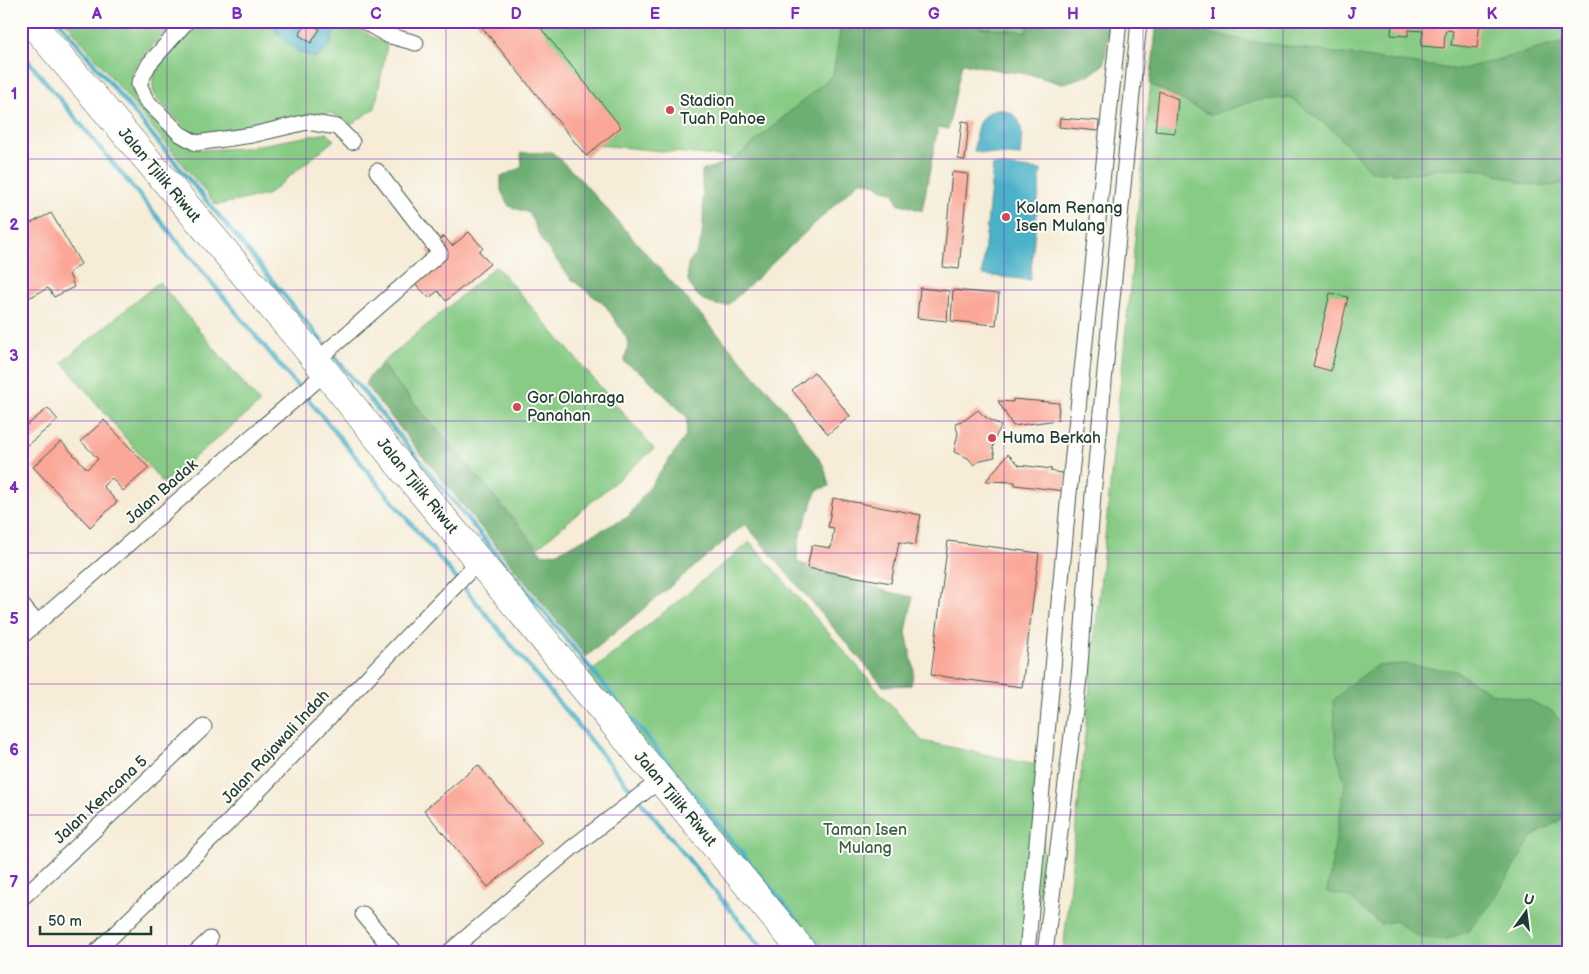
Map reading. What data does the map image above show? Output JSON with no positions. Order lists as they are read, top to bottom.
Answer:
{
  "streets": {
    "highway": ["Jalan Tjilik Riwut"],
    "street": ["Jalan Badak", "Jalan Rajawali Indah", "Jalan Kencana 5"]
  },
  "crossings": [
    ["Jalan Tjilik Riwut", "Jalan Badak"],
    ["Jalan Tjilik Riwut", "Jalan Rajawali Indah"]
  ],
  "parks": ["Taman Isen Mulang"],
  "places": [
    "Stadion Tuah Pahoe",
    "Kolam Renang Isen Mulang",
    "Gor Olahraga Panahan",
    "Huma Berkah"
  ],
  "scale_bar": "50 m",
  "north": "top",
  "grid": {
    "columns": [
      "A",
      "B",
      "C",
      "D",
      "E",
      "F",
      "G",
      "H",
      "I",
      "J",
      "K"
    ],
    "rows": [
      "1",
      "2",
      "3",
      "4",
      "5",
      "6",
      "7"
    ]
  }
}
